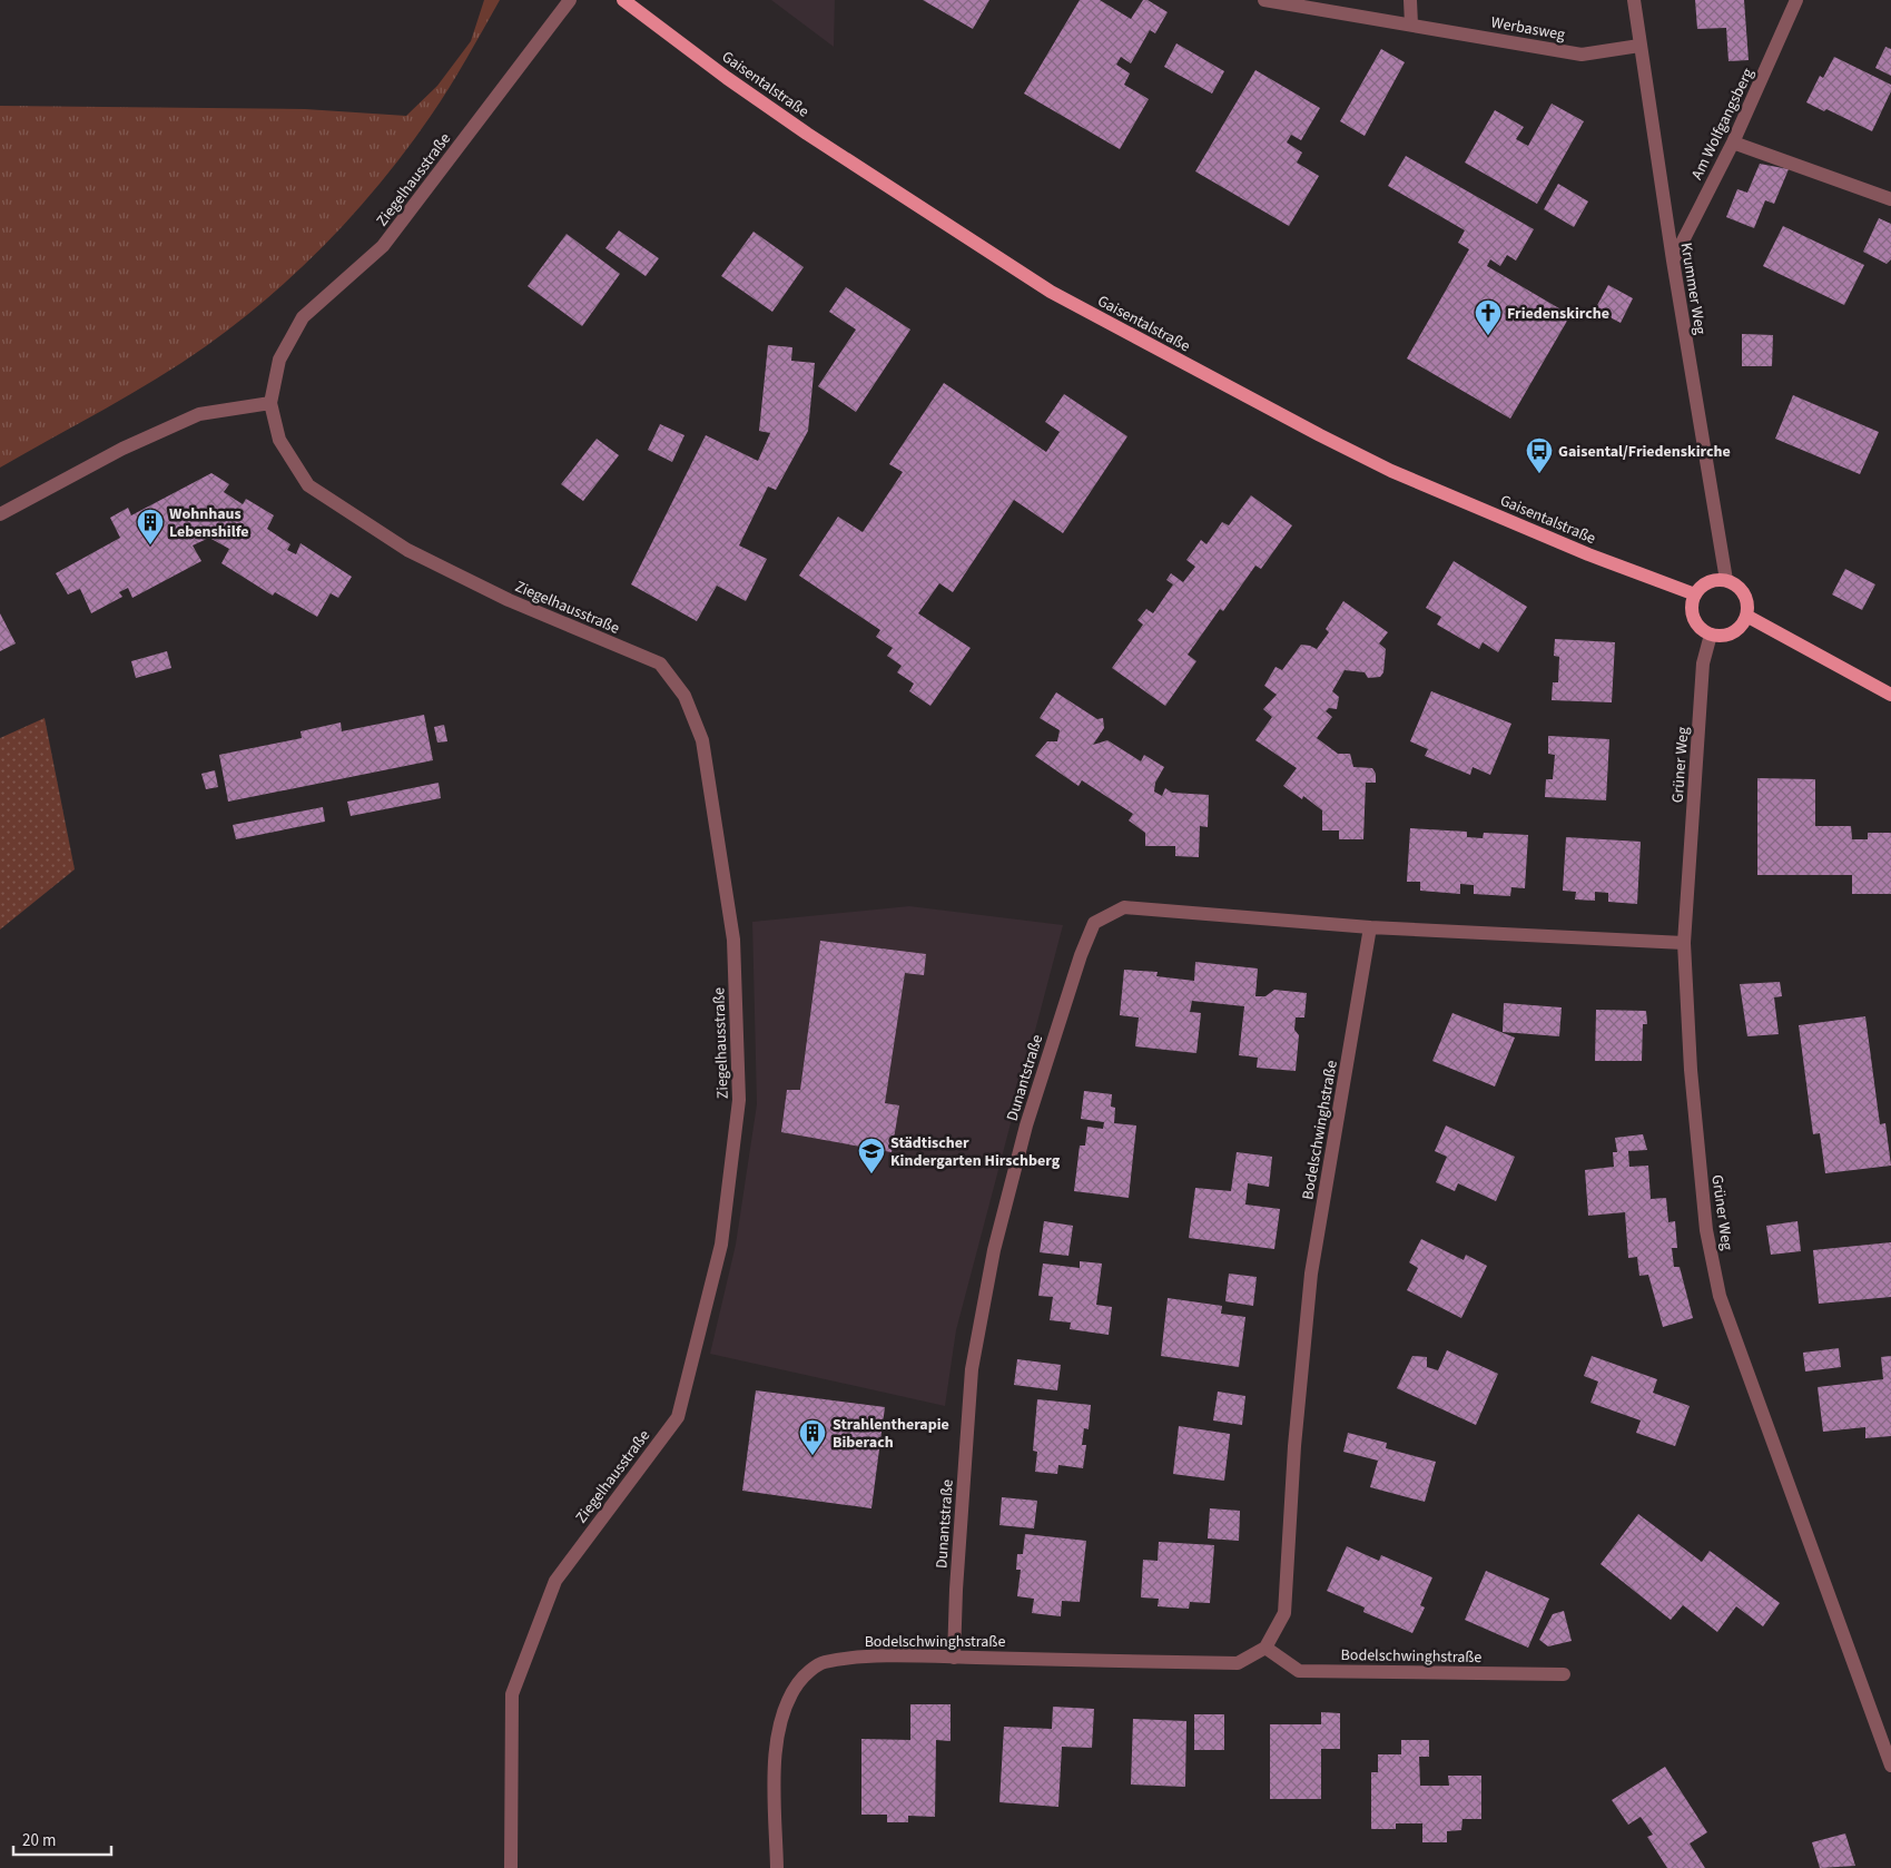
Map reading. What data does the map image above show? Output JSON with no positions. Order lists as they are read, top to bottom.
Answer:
{
  "streets": {
    "main road": ["Gaisentalstraße"],
    "street": [
      "Werbasweg",
      "Am Wolfgangsberg",
      "Ziegelhausstraße",
      "Krummer Weg",
      "Grüner Weg",
      "Dunantstraße",
      "Bodelschwinghstraße"
    ]
  },
  "crossings": [
    ["Werbasweg", "Krummer Weg"],
    ["Gaisentalstraße", "Krummer Weg"],
    ["Gaisentalstraße", "Grüner Weg"],
    ["Am Wolfgangsberg", "Krummer Weg"],
    ["Krummer Weg", "Grüner Weg"],
    ["Dunantstraße", "Bodelschwinghstraße"]
  ],
  "places": {
    "church": ["Friedenskirche"],
    "bus stop": ["Gaisental/Friedenskirche"],
    "building": ["Wohnhaus Lebenshilfe", "Strahlentherapie Biberach"],
    "school or university": ["Städtischer Kindergarten Hirschberg"]
  },
  "scale_bar": "20 m"
}
